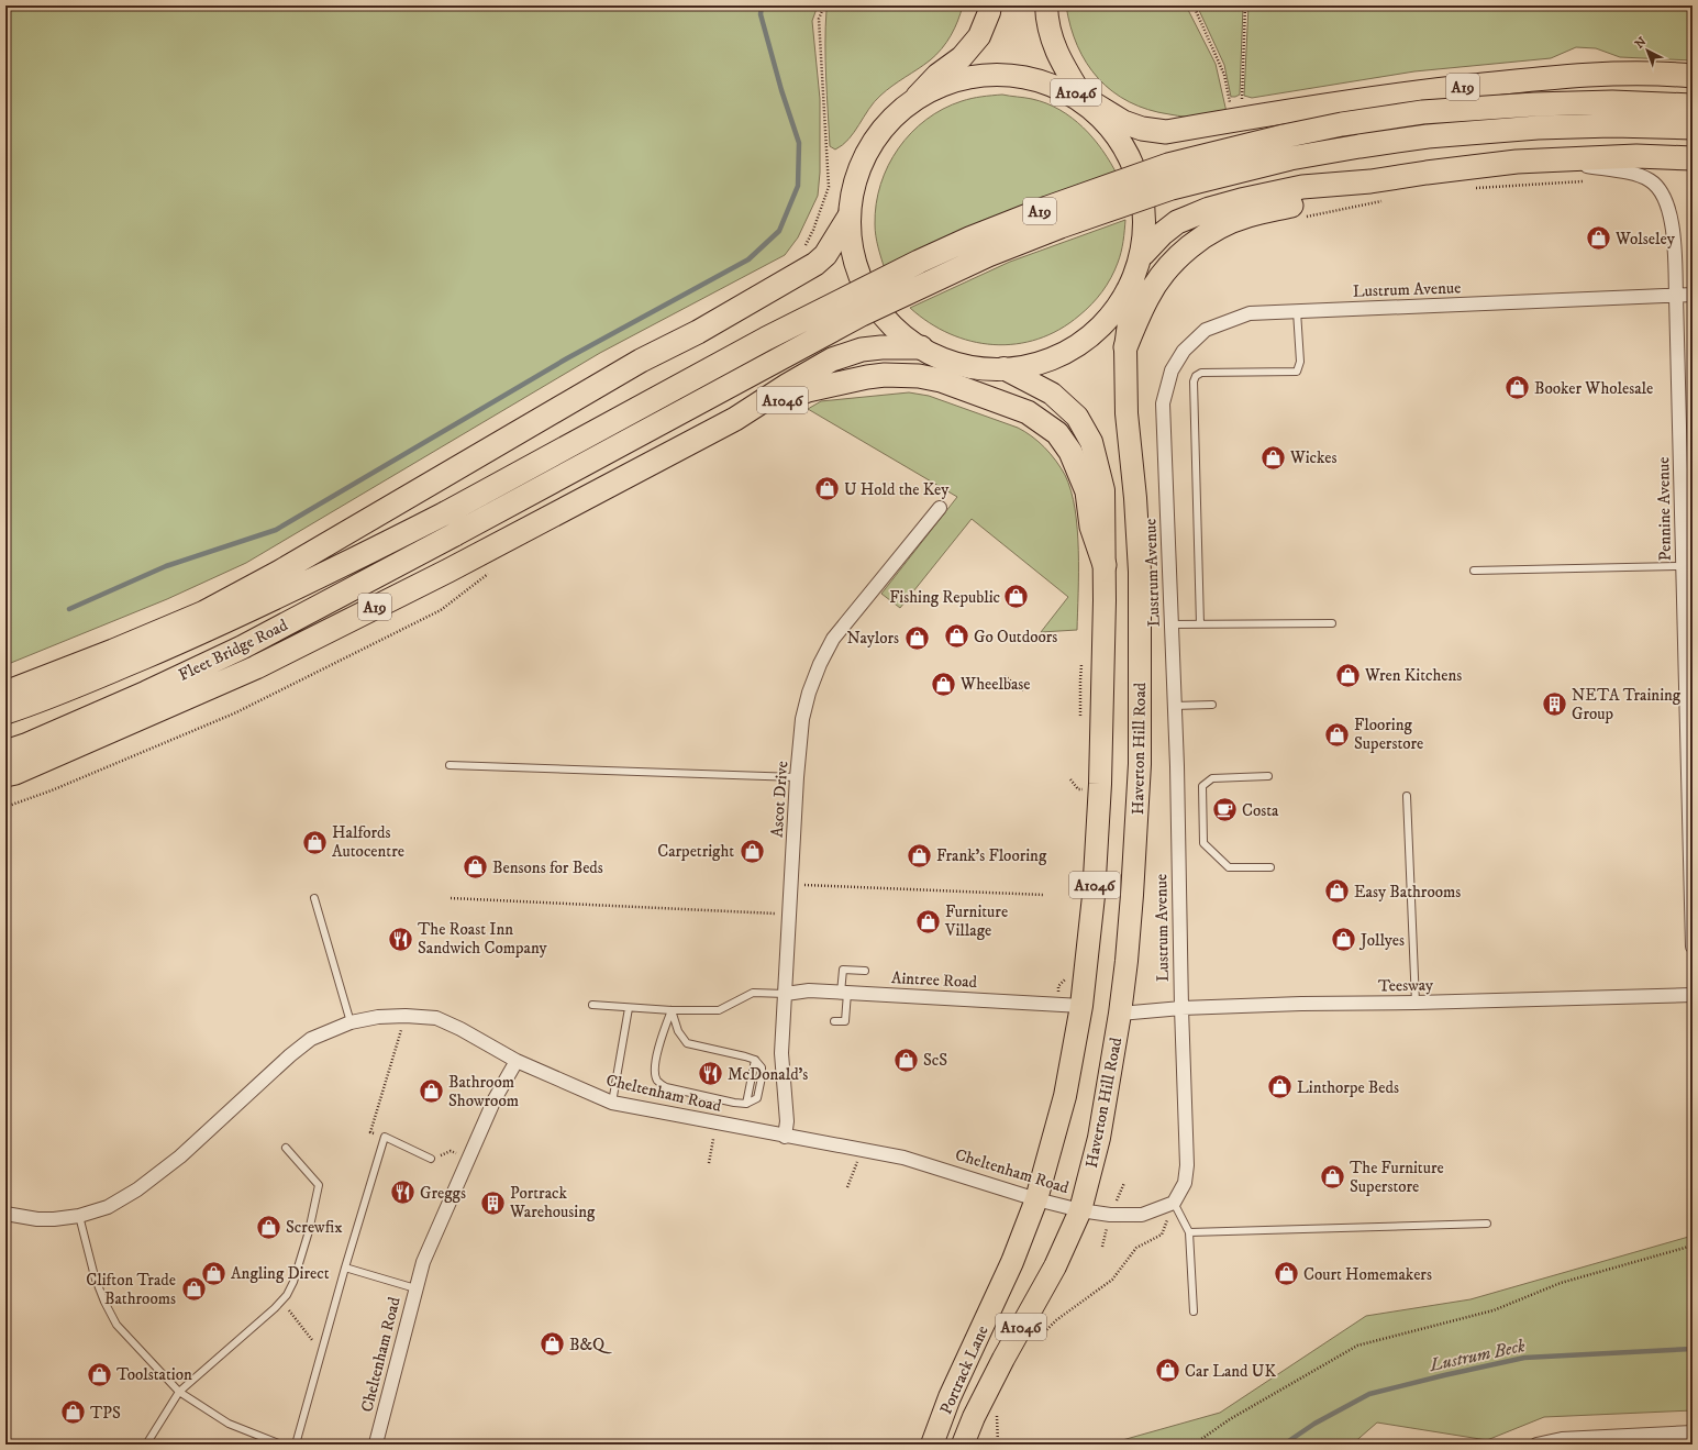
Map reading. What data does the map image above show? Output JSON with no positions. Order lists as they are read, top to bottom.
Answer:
{
  "streets": {
    "highway": ["A19", "A1046", "Fleet Bridge Road"],
    "main road": ["Haverton Hill Road", "Portrack Lane"],
    "street": [
      "Lustrum Avenue",
      "Pennine Avenue",
      "Ascot Drive",
      "Aintree Road",
      "Teesway",
      "Cheltenham Road"
    ]
  },
  "crossings": [
    ["A19", "A1046"],
    ["A1046", "Haverton Hill Road"],
    ["A1046", "Aintree Road"],
    ["A1046", "Cheltenham Road"],
    ["A1046", "Portrack Lane"],
    ["Lustrum Avenue", "Pennine Avenue"],
    ["Lustrum Avenue", "Teesway"],
    ["Haverton Hill Road", "Teesway"],
    ["Haverton Hill Road", "Cheltenham Road"],
    ["Haverton Hill Road", "Portrack Lane"],
    ["Ascot Drive", "Aintree Road"],
    ["Ascot Drive", "Cheltenham Road"],
    ["Cheltenham Road", "Portrack Lane"]
  ],
  "water": ["Lustrum Beck"],
  "places": {
    "shop": [
      "Wolseley",
      "Booker Wholesale",
      "Wickes",
      "U Hold the Key",
      "Fishing Republic",
      "Go Outdoors",
      "Naylors",
      "Wren Kitchens",
      "Wheelbase",
      "Flooring Superstore",
      "Halfords Autocentre",
      "Carpetright",
      "Frank's Flooring",
      "Bensons for Beds",
      "Easy Bathrooms",
      "Furniture Village",
      "Jollyes",
      "ScS",
      "Linthorpe Beds",
      "Bathroom Showroom",
      "The Furniture Superstore",
      "Screwfix",
      "Angling Direct",
      "Court Homemakers",
      "Clifton Trade Bathrooms",
      "B&Q",
      "Car Land UK",
      "Toolstation",
      "TPS"
    ],
    "building": ["NETA Training Group", "Portrack Warehousing"],
    "cafe": ["Costa"],
    "restaurant": ["The Roast Inn Sandwich Company", "McDonald's", "Greggs"]
  },
  "north": "top left"
}
